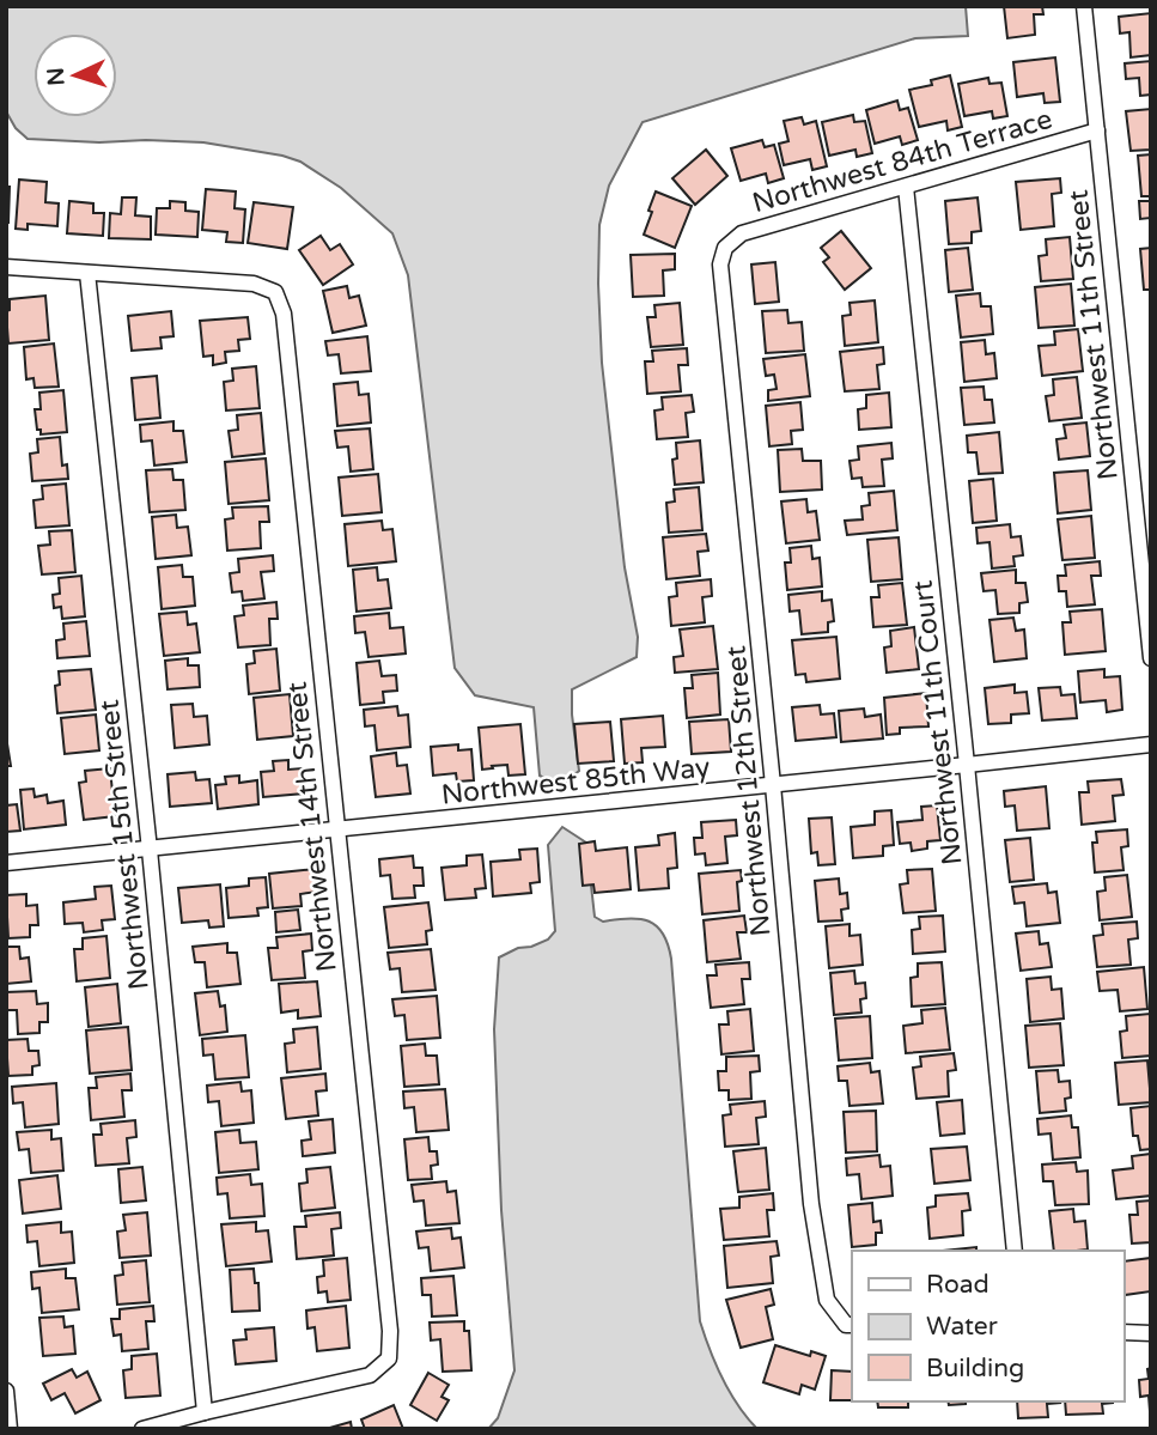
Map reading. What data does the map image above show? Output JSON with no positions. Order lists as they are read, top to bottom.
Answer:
{
  "streets": {
    "street": [
      "Northwest 84th Terrace",
      "Northwest 11th Street",
      "Northwest 11th Court",
      "Northwest 85th Way",
      "Northwest 12th Street",
      "Northwest 14th Street",
      "Northwest 15th Street"
    ]
  },
  "crossings": [
    ["Northwest 84th Terrace", "Northwest 11th Street"],
    ["Northwest 84th Terrace", "Northwest 11th Court"],
    ["Northwest 84th Terrace", "Northwest 12th Street"],
    ["Northwest 11th Court", "Northwest 85th Way"],
    ["Northwest 85th Way", "Northwest 12th Street"],
    ["Northwest 85th Way", "Northwest 14th Street"],
    ["Northwest 85th Way", "Northwest 15th Street"],
    ["Northwest 14th Street", "Northwest 15th Street"]
  ],
  "legend": ["Road", "Water", "Building"],
  "north": "left"
}
